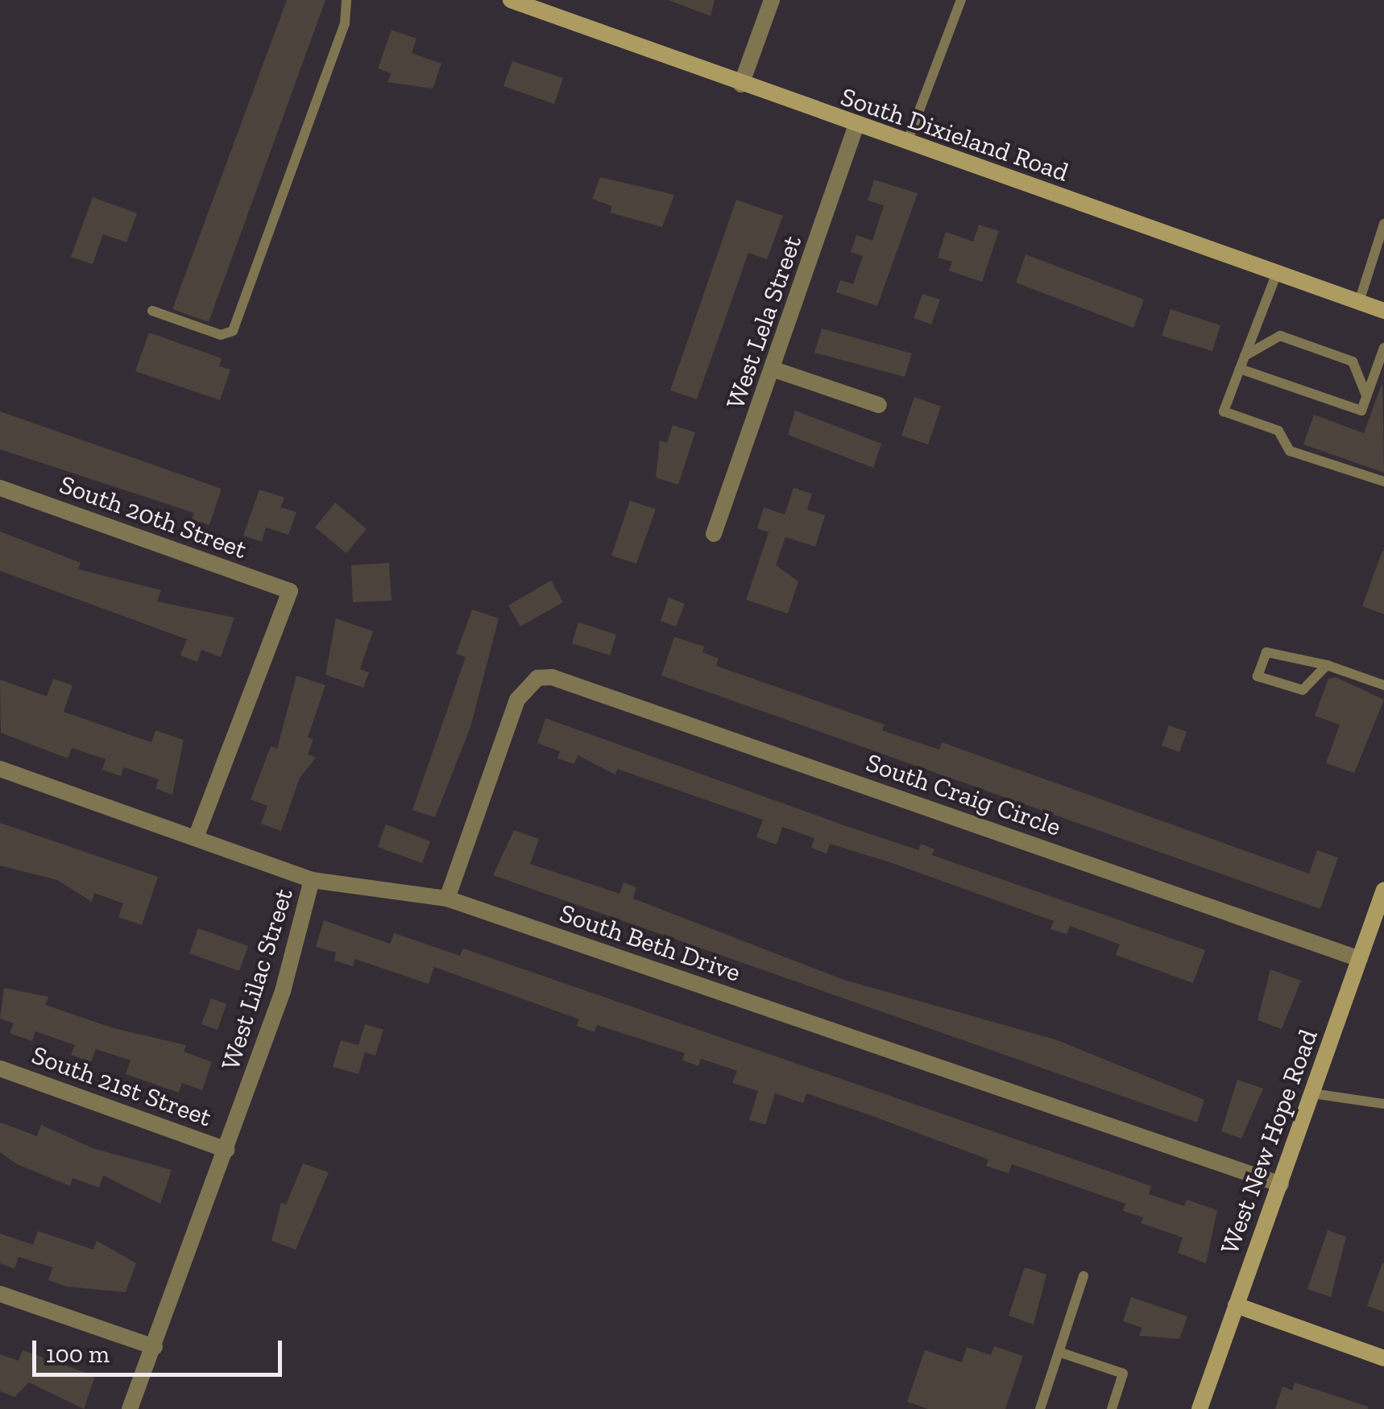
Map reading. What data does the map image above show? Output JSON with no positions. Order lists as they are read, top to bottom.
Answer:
{
  "streets": {
    "main road": ["South Dixieland Road", "West New Hope Road"],
    "street": [
      "West Lela Street",
      "South 20th Street",
      "South Craig Circle",
      "South Beth Drive",
      "West Lilac Street",
      "South 21st Street"
    ]
  },
  "crossings": [
    ["South Dixieland Road", "West Lela Street"],
    ["South 20th Street", "South Beth Drive"],
    ["South Craig Circle", "South Beth Drive"],
    ["South Craig Circle", "West New Hope Road"],
    ["South Beth Drive", "West Lilac Street"],
    ["South Beth Drive", "West New Hope Road"],
    ["West Lilac Street", "South 21st Street"]
  ],
  "scale_bar": "100 m"
}
